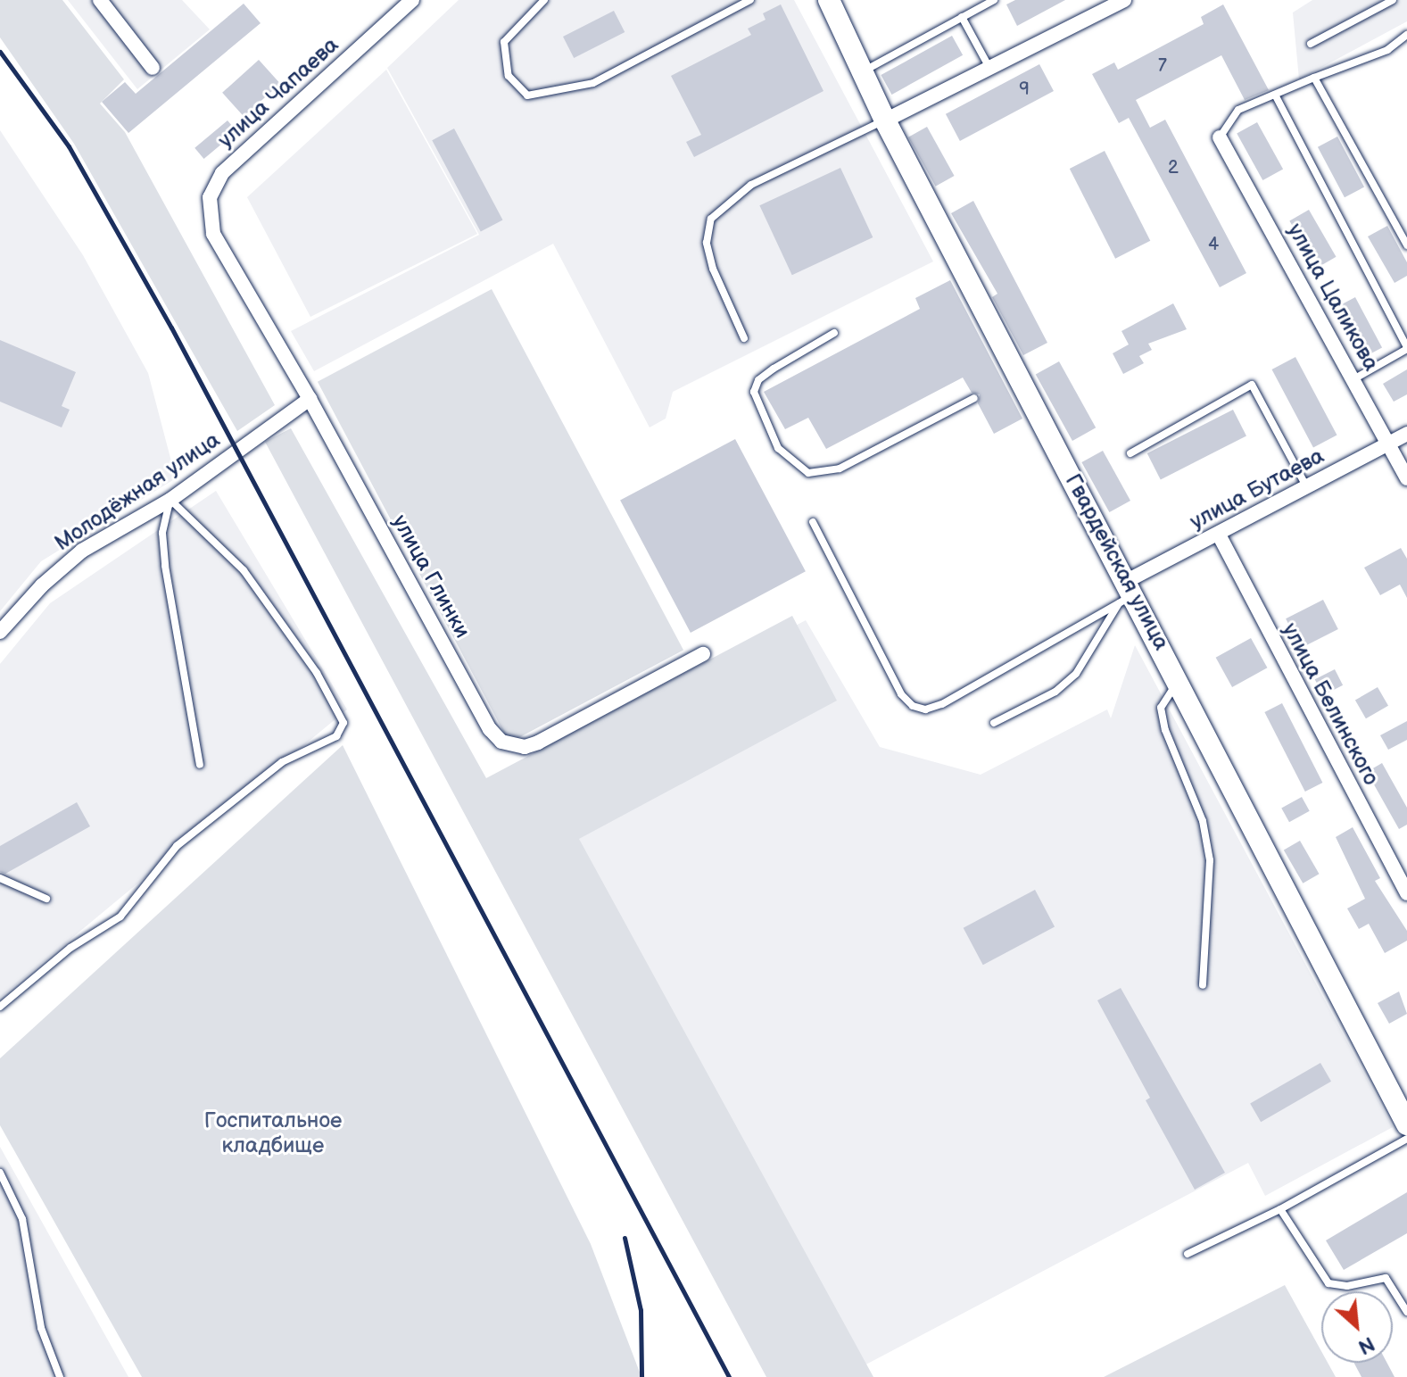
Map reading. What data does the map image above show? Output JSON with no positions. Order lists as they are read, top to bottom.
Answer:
{
  "streets": {
    "street": [
      "улица Чапаева",
      "улица Цаликова",
      "улица Бутаева",
      "Молодёжная улица",
      "Гвардейская улица",
      "улица Глинки",
      "улица Белинского"
    ]
  },
  "crossings": [
    ["улица Чапаева", "улица Глинки"],
    ["улица Цаликова", "улица Бутаева"],
    ["улица Бутаева", "Гвардейская улица"],
    ["улица Бутаева", "улица Белинского"],
    ["Молодёжная улица", "улица Глинки"]
  ],
  "parks": ["Госпитальное кладбище"],
  "house_numbers": [
    "7",
    "9",
    "2",
    "4"
  ],
  "north": "bottom right"
}
